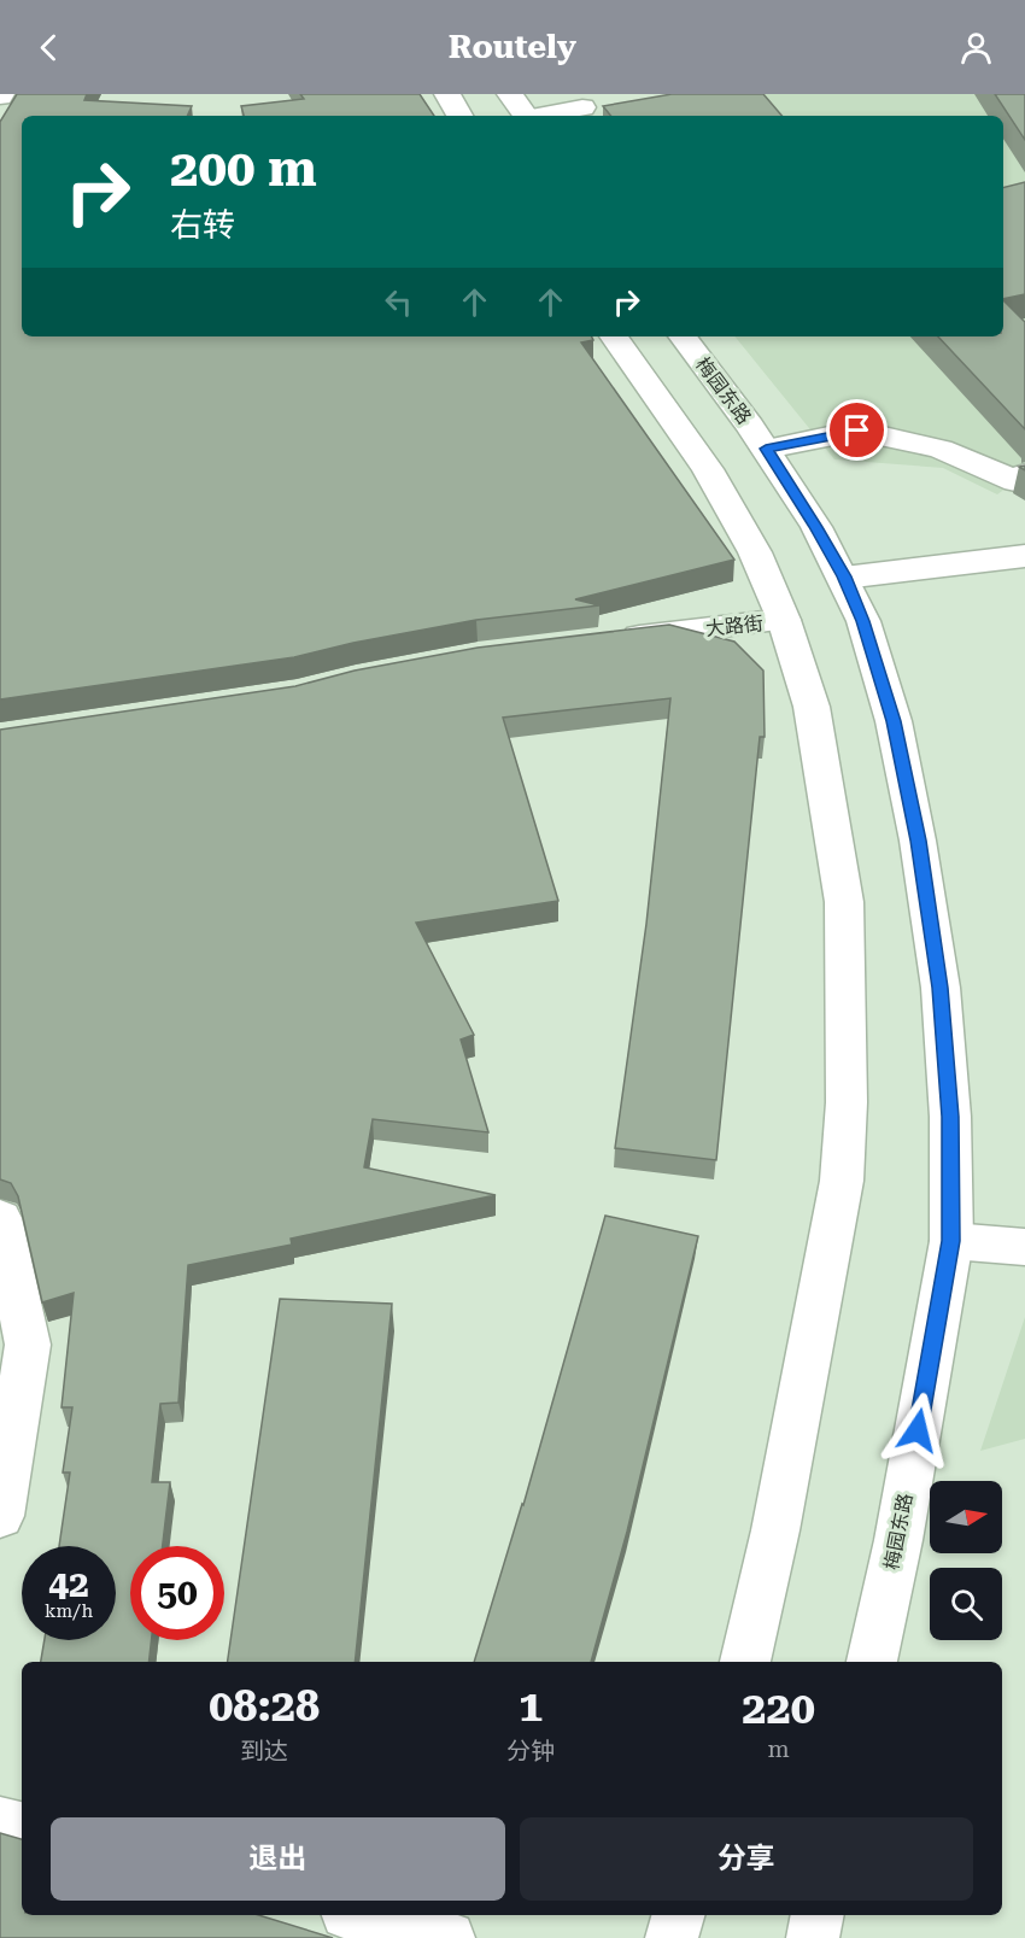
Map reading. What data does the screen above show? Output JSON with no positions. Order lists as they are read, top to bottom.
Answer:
{
  "streets": {
    "main road": ["梅园东路", "大路街"]
  },
  "north": "right",
  "page": {
    "header": "Routely",
    "turn": ["200 m", "右转"],
    "speed": "42 km/h",
    "limit": "50",
    "eta": [
      "08:28",
      "到达",
      "1",
      "分钟",
      "220",
      "m"
    ],
    "buttons": ["退出", "分享"]
  }
}
